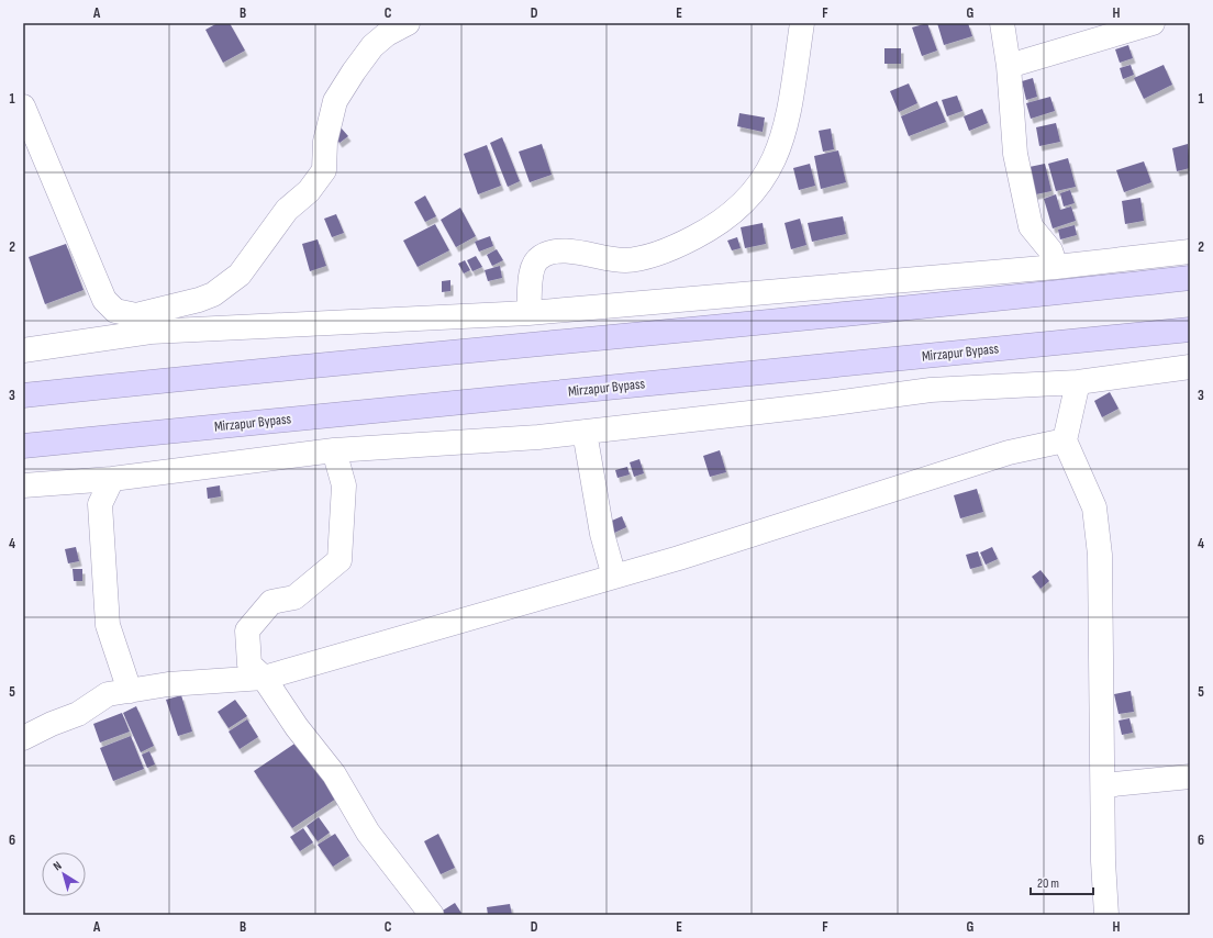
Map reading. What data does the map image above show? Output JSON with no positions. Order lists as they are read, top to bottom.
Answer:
{
  "streets": {
    "highway": ["Mirzapur Bypass"]
  },
  "scale_bar": "20 m",
  "north": "top left",
  "grid": {
    "columns": [
      "A",
      "B",
      "C",
      "D",
      "E",
      "F",
      "G",
      "H"
    ],
    "rows": [
      "1",
      "2",
      "3",
      "4",
      "5",
      "6"
    ]
  }
}
